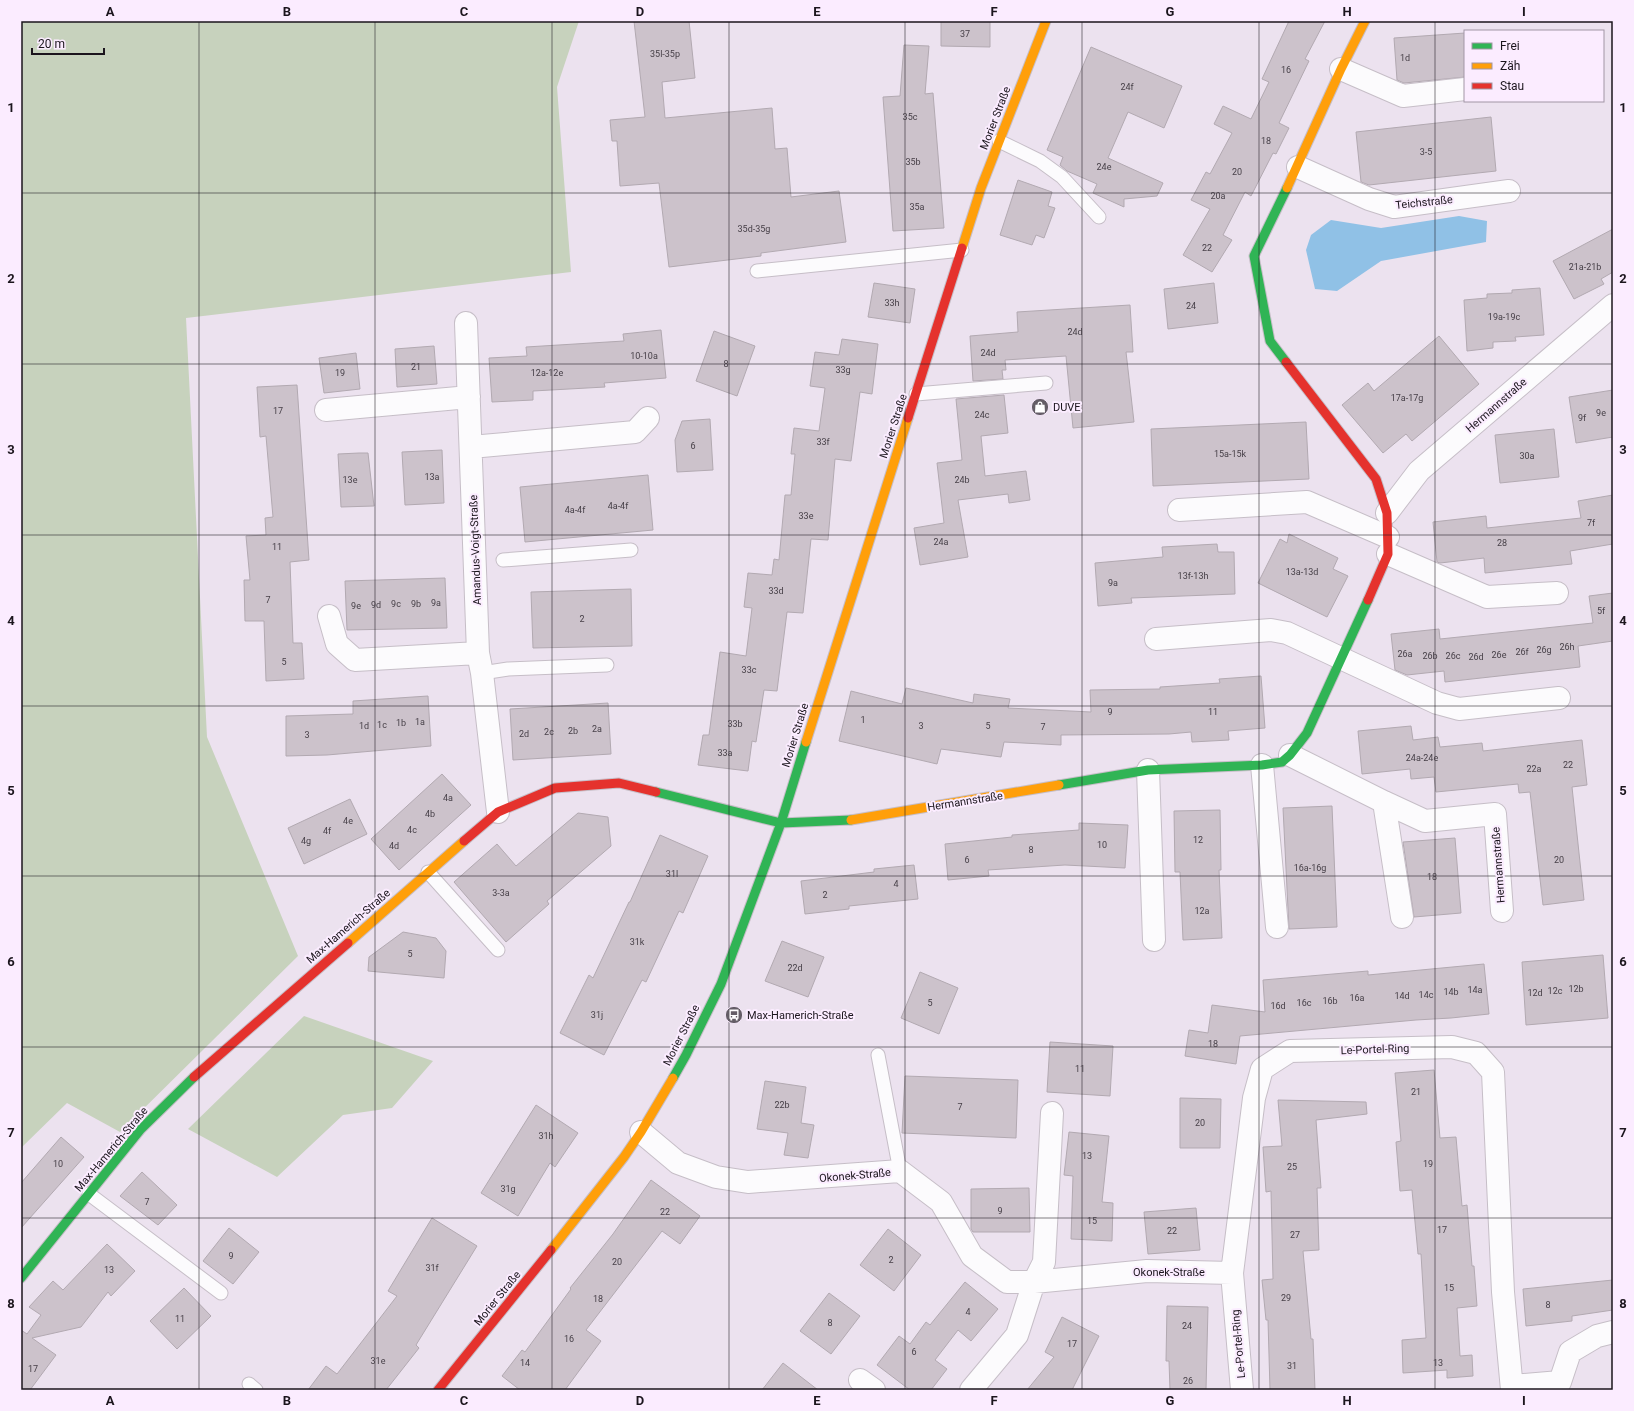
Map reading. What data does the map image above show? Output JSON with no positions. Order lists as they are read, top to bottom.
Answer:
{
  "streets": {
    "street": [
      "Morier Straße",
      "Teichstraße",
      "Hermannstraße",
      "Amandus-Voigt-Straße",
      "Max-Hamerich-Straße",
      "Le-Portel-Ring",
      "Okonek-Straße"
    ]
  },
  "crossings": [
    ["Morier Straße", "Hermannstraße"],
    ["Morier Straße", "Max-Hamerich-Straße"],
    ["Morier Straße", "Okonek-Straße"],
    ["Teichstraße", "Hermannstraße"],
    ["Hermannstraße", "Max-Hamerich-Straße"],
    ["Amandus-Voigt-Straße", "Max-Hamerich-Straße"],
    ["Le-Portel-Ring", "Okonek-Straße"]
  ],
  "places": {
    "shop": ["DUVE"],
    "bus stop": ["Max-Hamerich-Straße"]
  },
  "house_numbers": [
    "37",
    "35l-35p",
    "1d",
    "16",
    "24f",
    "35c",
    "18",
    "3-5",
    "35b",
    "24e",
    "20",
    "20a",
    "35a",
    "35d-35g",
    "22",
    "21a-21b",
    "33h",
    "24",
    "19a-19c",
    "24d",
    "24d",
    "10-10a",
    "8",
    "21",
    "33g",
    "19",
    "12a-12e",
    "17a-17g",
    "17",
    "9e",
    "24c",
    "9f",
    "33f",
    "6",
    "15a-15k",
    "30a",
    "13a",
    "13e",
    "24b",
    "4a-4f",
    "4a-4f",
    "33e",
    "7f",
    "24a",
    "28",
    "11",
    "13a-13d",
    "13f-13h",
    "9a",
    "33d",
    "7",
    "9a",
    "9c",
    "9b",
    "9d",
    "9e",
    "5f",
    "2",
    "26h",
    "26g",
    "26f",
    "26a",
    "26e",
    "26b",
    "26c",
    "26d",
    "5",
    "33c",
    "9",
    "11",
    "1",
    "1a",
    "1b",
    "33b",
    "1c",
    "1d",
    "3",
    "5",
    "7",
    "2a",
    "2b",
    "2c",
    "2d",
    "3",
    "33a",
    "24a-24e",
    "22",
    "22a",
    "4a",
    "4b",
    "4e",
    "4c",
    "4f",
    "12",
    "4g",
    "10",
    "4d",
    "8",
    "6",
    "20",
    "16a-16g",
    "31l",
    "18",
    "4",
    "3-3a",
    "2",
    "12a",
    "31k",
    "5",
    "22d",
    "12b",
    "14a",
    "12c",
    "14b",
    "12d",
    "14c",
    "14d",
    "16a",
    "16b",
    "5",
    "16c",
    "16d",
    "31j",
    "18",
    "11",
    "21",
    "22b",
    "7",
    "20",
    "31h",
    "13",
    "10",
    "19",
    "25",
    "31g",
    "7",
    "9",
    "22",
    "15",
    "17",
    "22",
    "27",
    "9",
    "2",
    "20",
    "31f",
    "13",
    "15",
    "29",
    "18",
    "8",
    "4",
    "11",
    "8",
    "24",
    "16",
    "17",
    "6",
    "31e",
    "14",
    "13",
    "31",
    "17",
    "26"
  ],
  "legend": ["Frei", "Zäh", "Stau"],
  "scale_bar": "20 m",
  "grid": {
    "columns": [
      "A",
      "B",
      "C",
      "D",
      "E",
      "F",
      "G",
      "H",
      "I"
    ],
    "rows": [
      "1",
      "2",
      "3",
      "4",
      "5",
      "6",
      "7",
      "8"
    ]
  }
}
